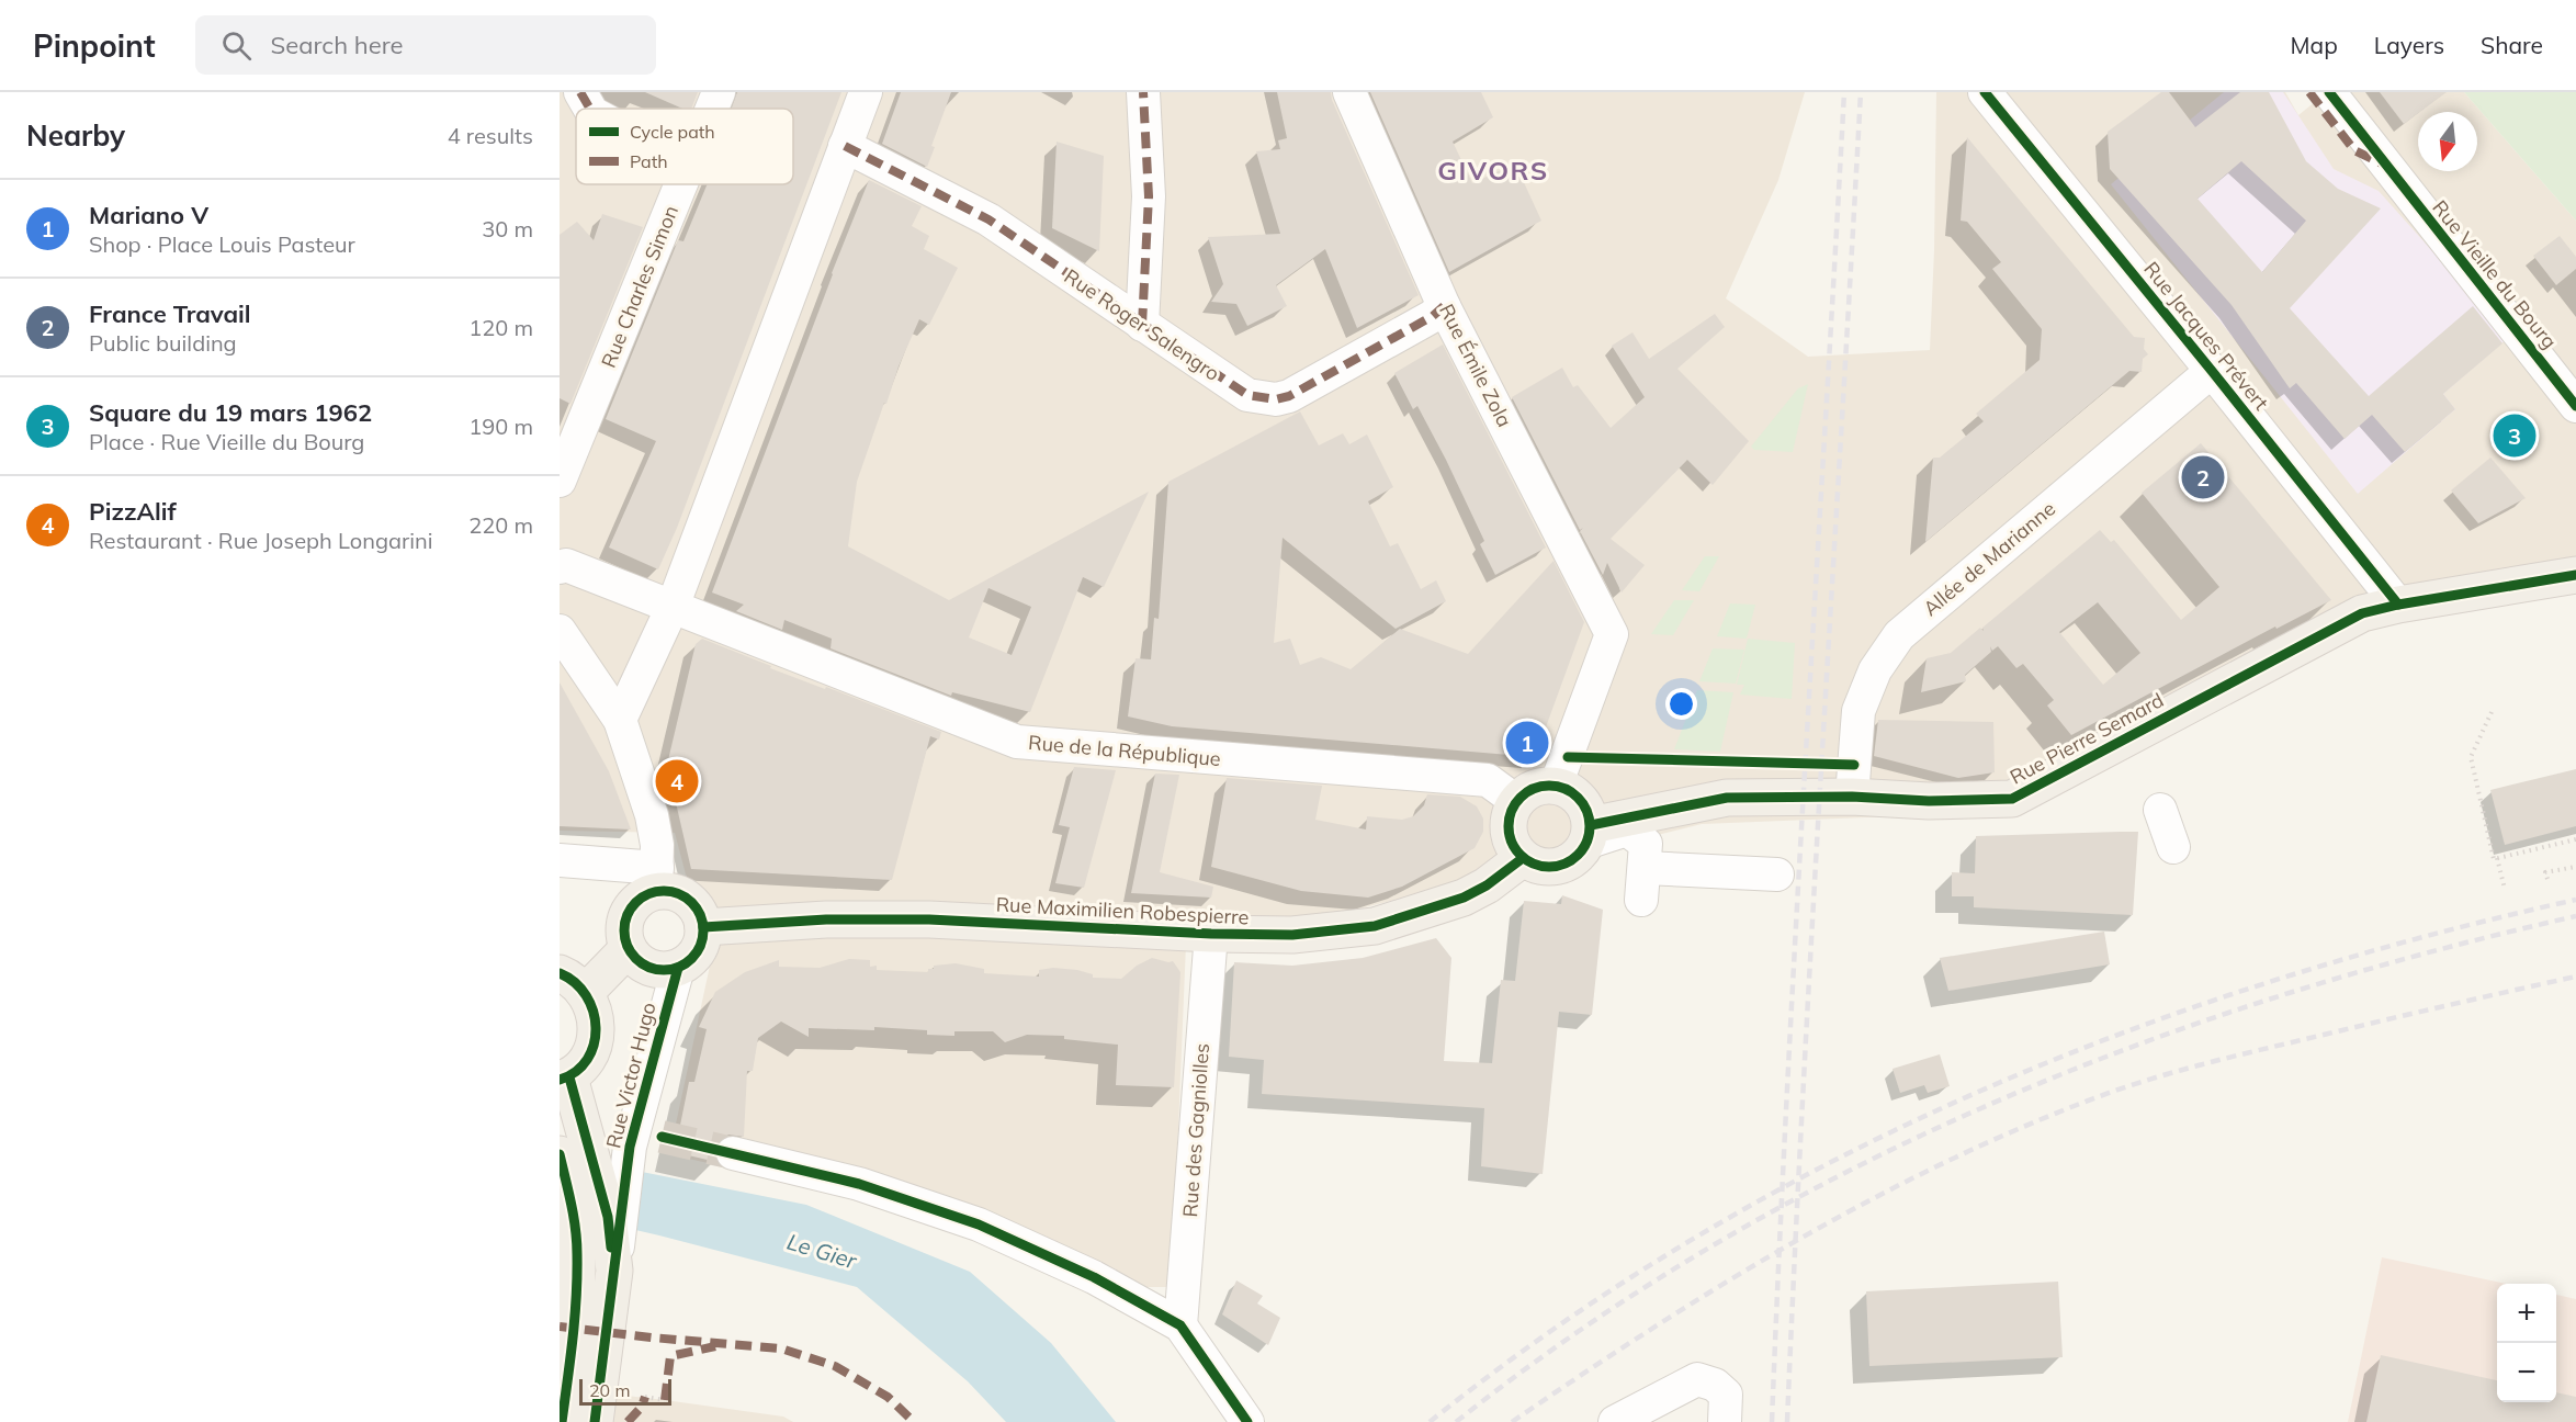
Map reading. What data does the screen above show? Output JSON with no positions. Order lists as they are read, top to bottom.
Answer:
{
  "streets": {
    "main road": ["Rue Pierre Semard", "Rue Maximilien Robespierre", "Rue Victor Hugo"],
    "street": [
      "Rue Vieille du Bourg",
      "Rue Charles Simon",
      "Rue Roger Salengro",
      "Rue Jacques Prévert",
      "Rue Émile Zola",
      "Allée de Marianne",
      "Rue de la République",
      "Rue des Gagniolles"
    ]
  },
  "crossings": [
    ["Rue Roger Salengro", "Rue Émile Zola"],
    ["Rue Jacques Prévert", "Allée de Marianne"],
    ["Rue Jacques Prévert", "Rue Pierre Semard"],
    ["Rue Émile Zola", "Rue Pierre Semard"],
    ["Rue Émile Zola", "Rue de la République"],
    ["Rue Émile Zola", "Rue Maximilien Robespierre"],
    ["Allée de Marianne", "Rue Pierre Semard"],
    ["Rue Pierre Semard", "Rue de la République"],
    ["Rue Pierre Semard", "Rue Maximilien Robespierre"],
    ["Rue de la République", "Rue Maximilien Robespierre"],
    ["Rue Maximilien Robespierre", "Rue Victor Hugo"],
    ["Rue Maximilien Robespierre", "Rue des Gagniolles"]
  ],
  "districts": ["GIVORS"],
  "water": ["Le Gier"],
  "legend": ["Cycle path", "Path"],
  "scale_bar": "20 m",
  "north": "bottom",
  "page": {
    "header": "Pinpoint",
    "search": "Search here",
    "nav": ["Map", "Layers", "Share"],
    "heading": ["Nearby", "4 results"],
    "list": [
      {
        "mark": "1",
        "name": "Mariano V",
        "note": "Shop · Place Louis Pasteur",
        "value": "30 m"
      },
      {
        "mark": "2",
        "name": "France Travail",
        "note": "Public building",
        "value": "120 m"
      },
      {
        "mark": "3",
        "name": "Square du 19 mars 1962",
        "note": "Place · Rue Vieille du Bourg",
        "value": "190 m"
      },
      {
        "mark": "4",
        "name": "PizzAlif",
        "note": "Restaurant · Rue Joseph Longarini",
        "value": "220 m"
      }
    ],
    "pins": [
      "3",
      "2",
      "1",
      "4"
    ],
    "map_buttons": ["+", "−"],
    "scale": "20 m"
  }
}
